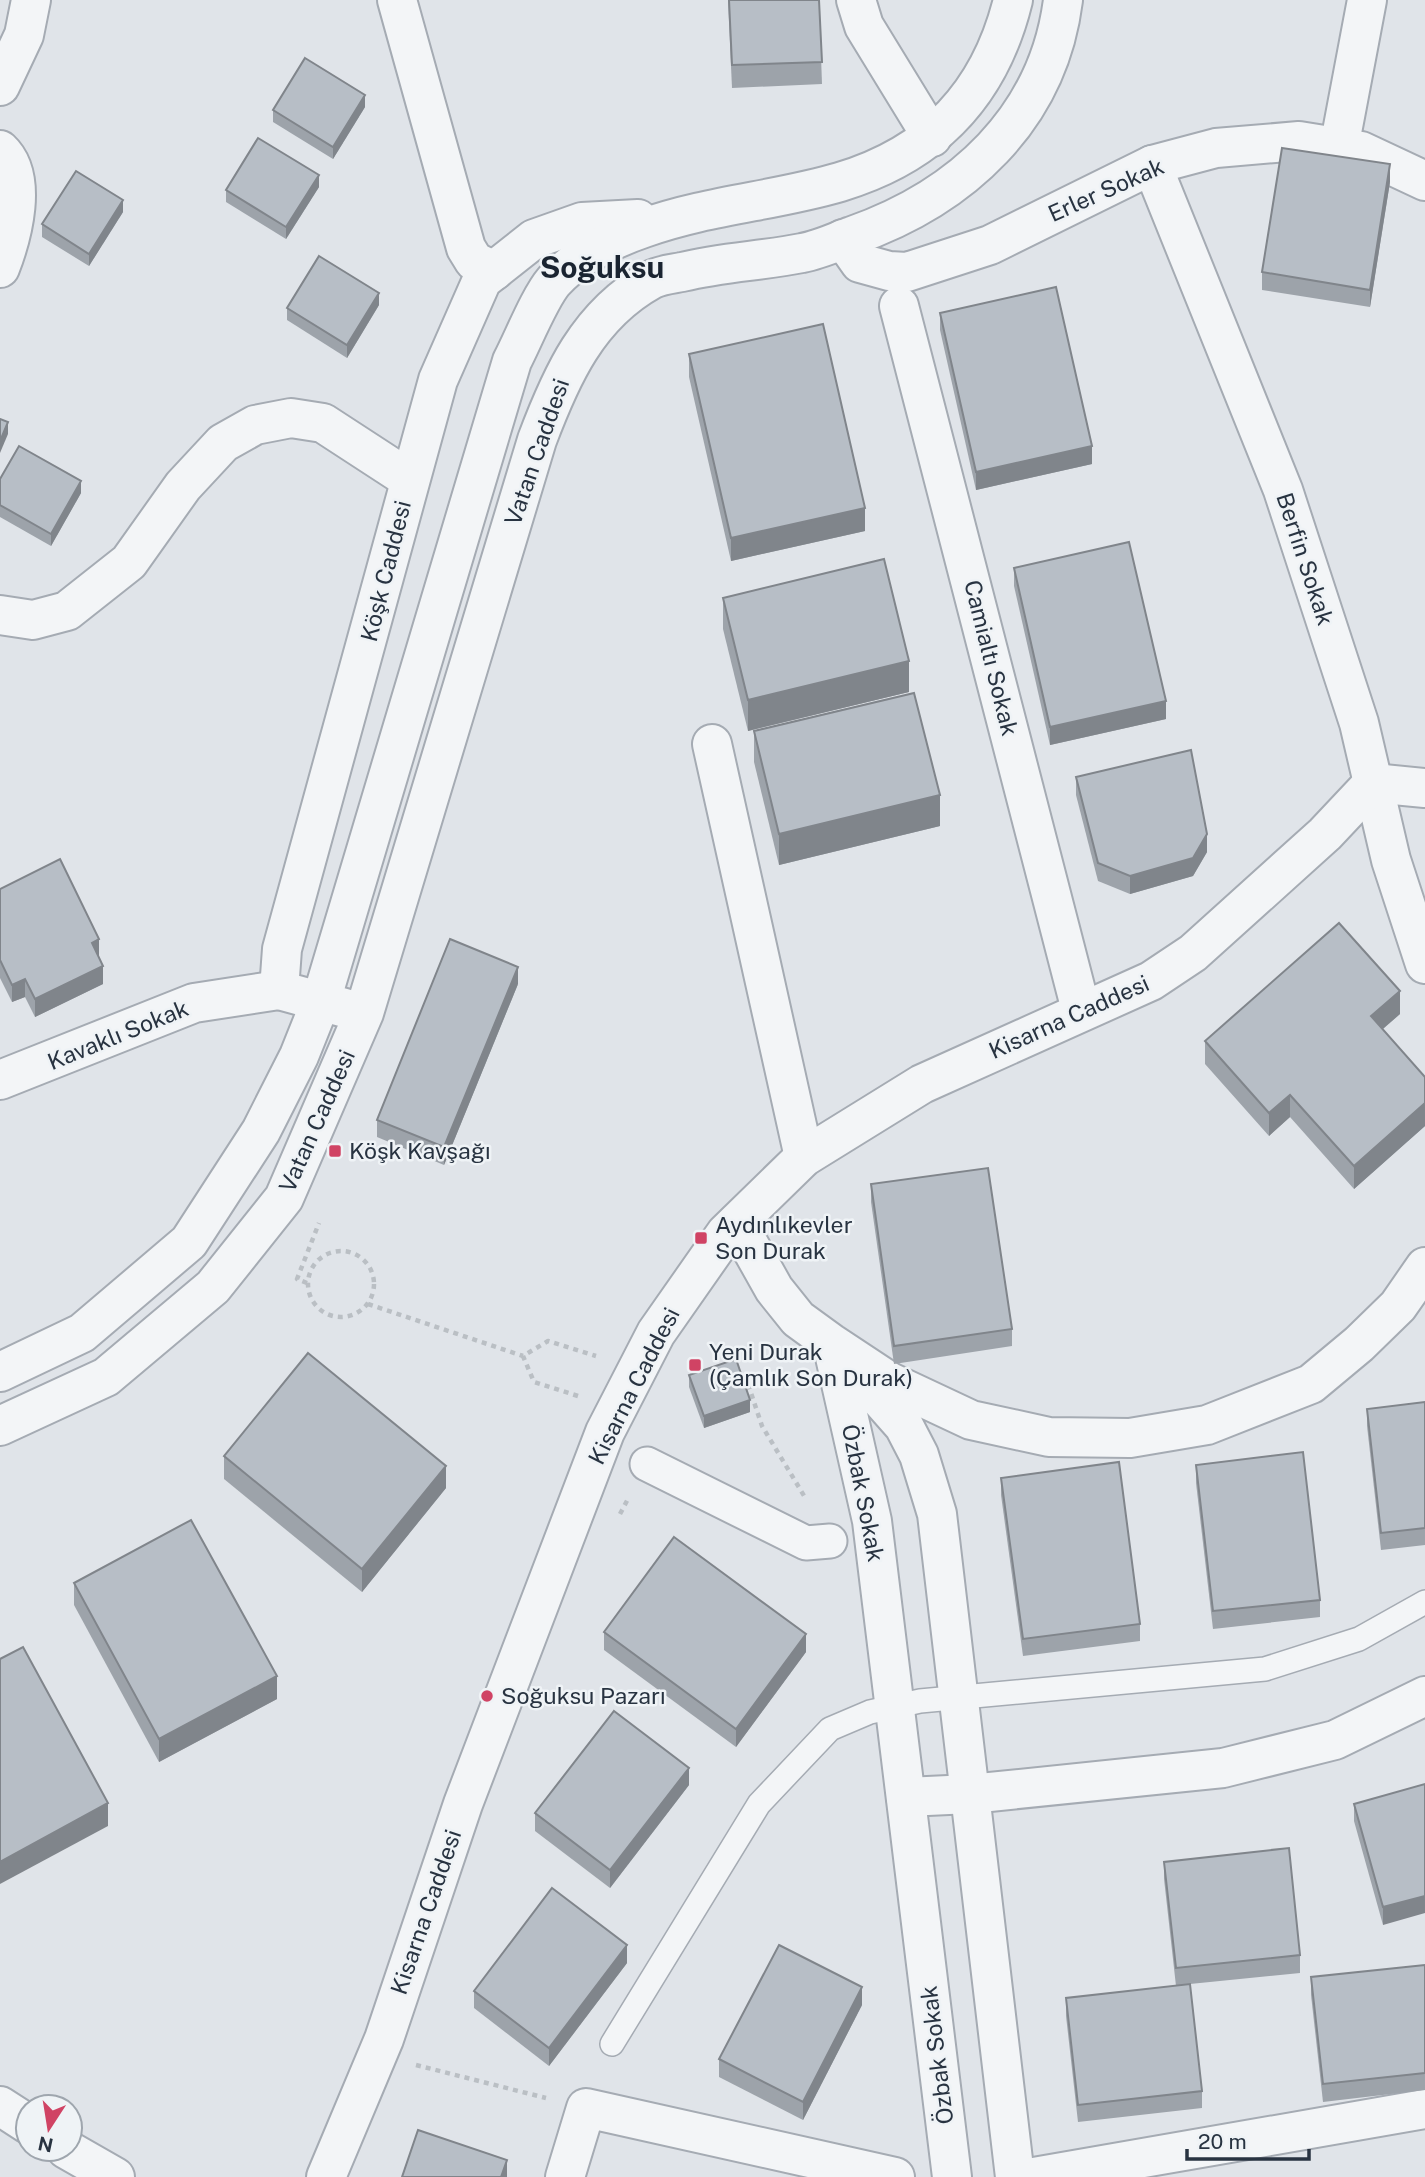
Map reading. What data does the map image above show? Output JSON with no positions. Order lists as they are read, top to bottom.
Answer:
{
  "streets": {
    "street": [
      "Erler Sokak",
      "Vatan Caddesi",
      "Berfin Sokak",
      "Köşk Caddesi",
      "Camialtı Sokak",
      "Kisarna Caddesi",
      "Kavaklı Sokak",
      "Özbak Sokak"
    ]
  },
  "crossings": [
    ["Erler Sokak", "Vatan Caddesi"],
    ["Erler Sokak", "Berfin Sokak"],
    ["Berfin Sokak", "Kisarna Caddesi"],
    ["Köşk Caddesi", "Kavaklı Sokak"],
    ["Camialtı Sokak", "Kisarna Caddesi"]
  ],
  "districts": ["Soğuksu"],
  "places": {
    "transit": ["Köşk Kavşağı", "Aydınlıkevler Son Durak", "Yeni Durak (Çamlık Son Durak)"],
    "other": ["Soğuksu Pazarı"]
  },
  "scale_bar": "20 m",
  "north": "bottom"
}
